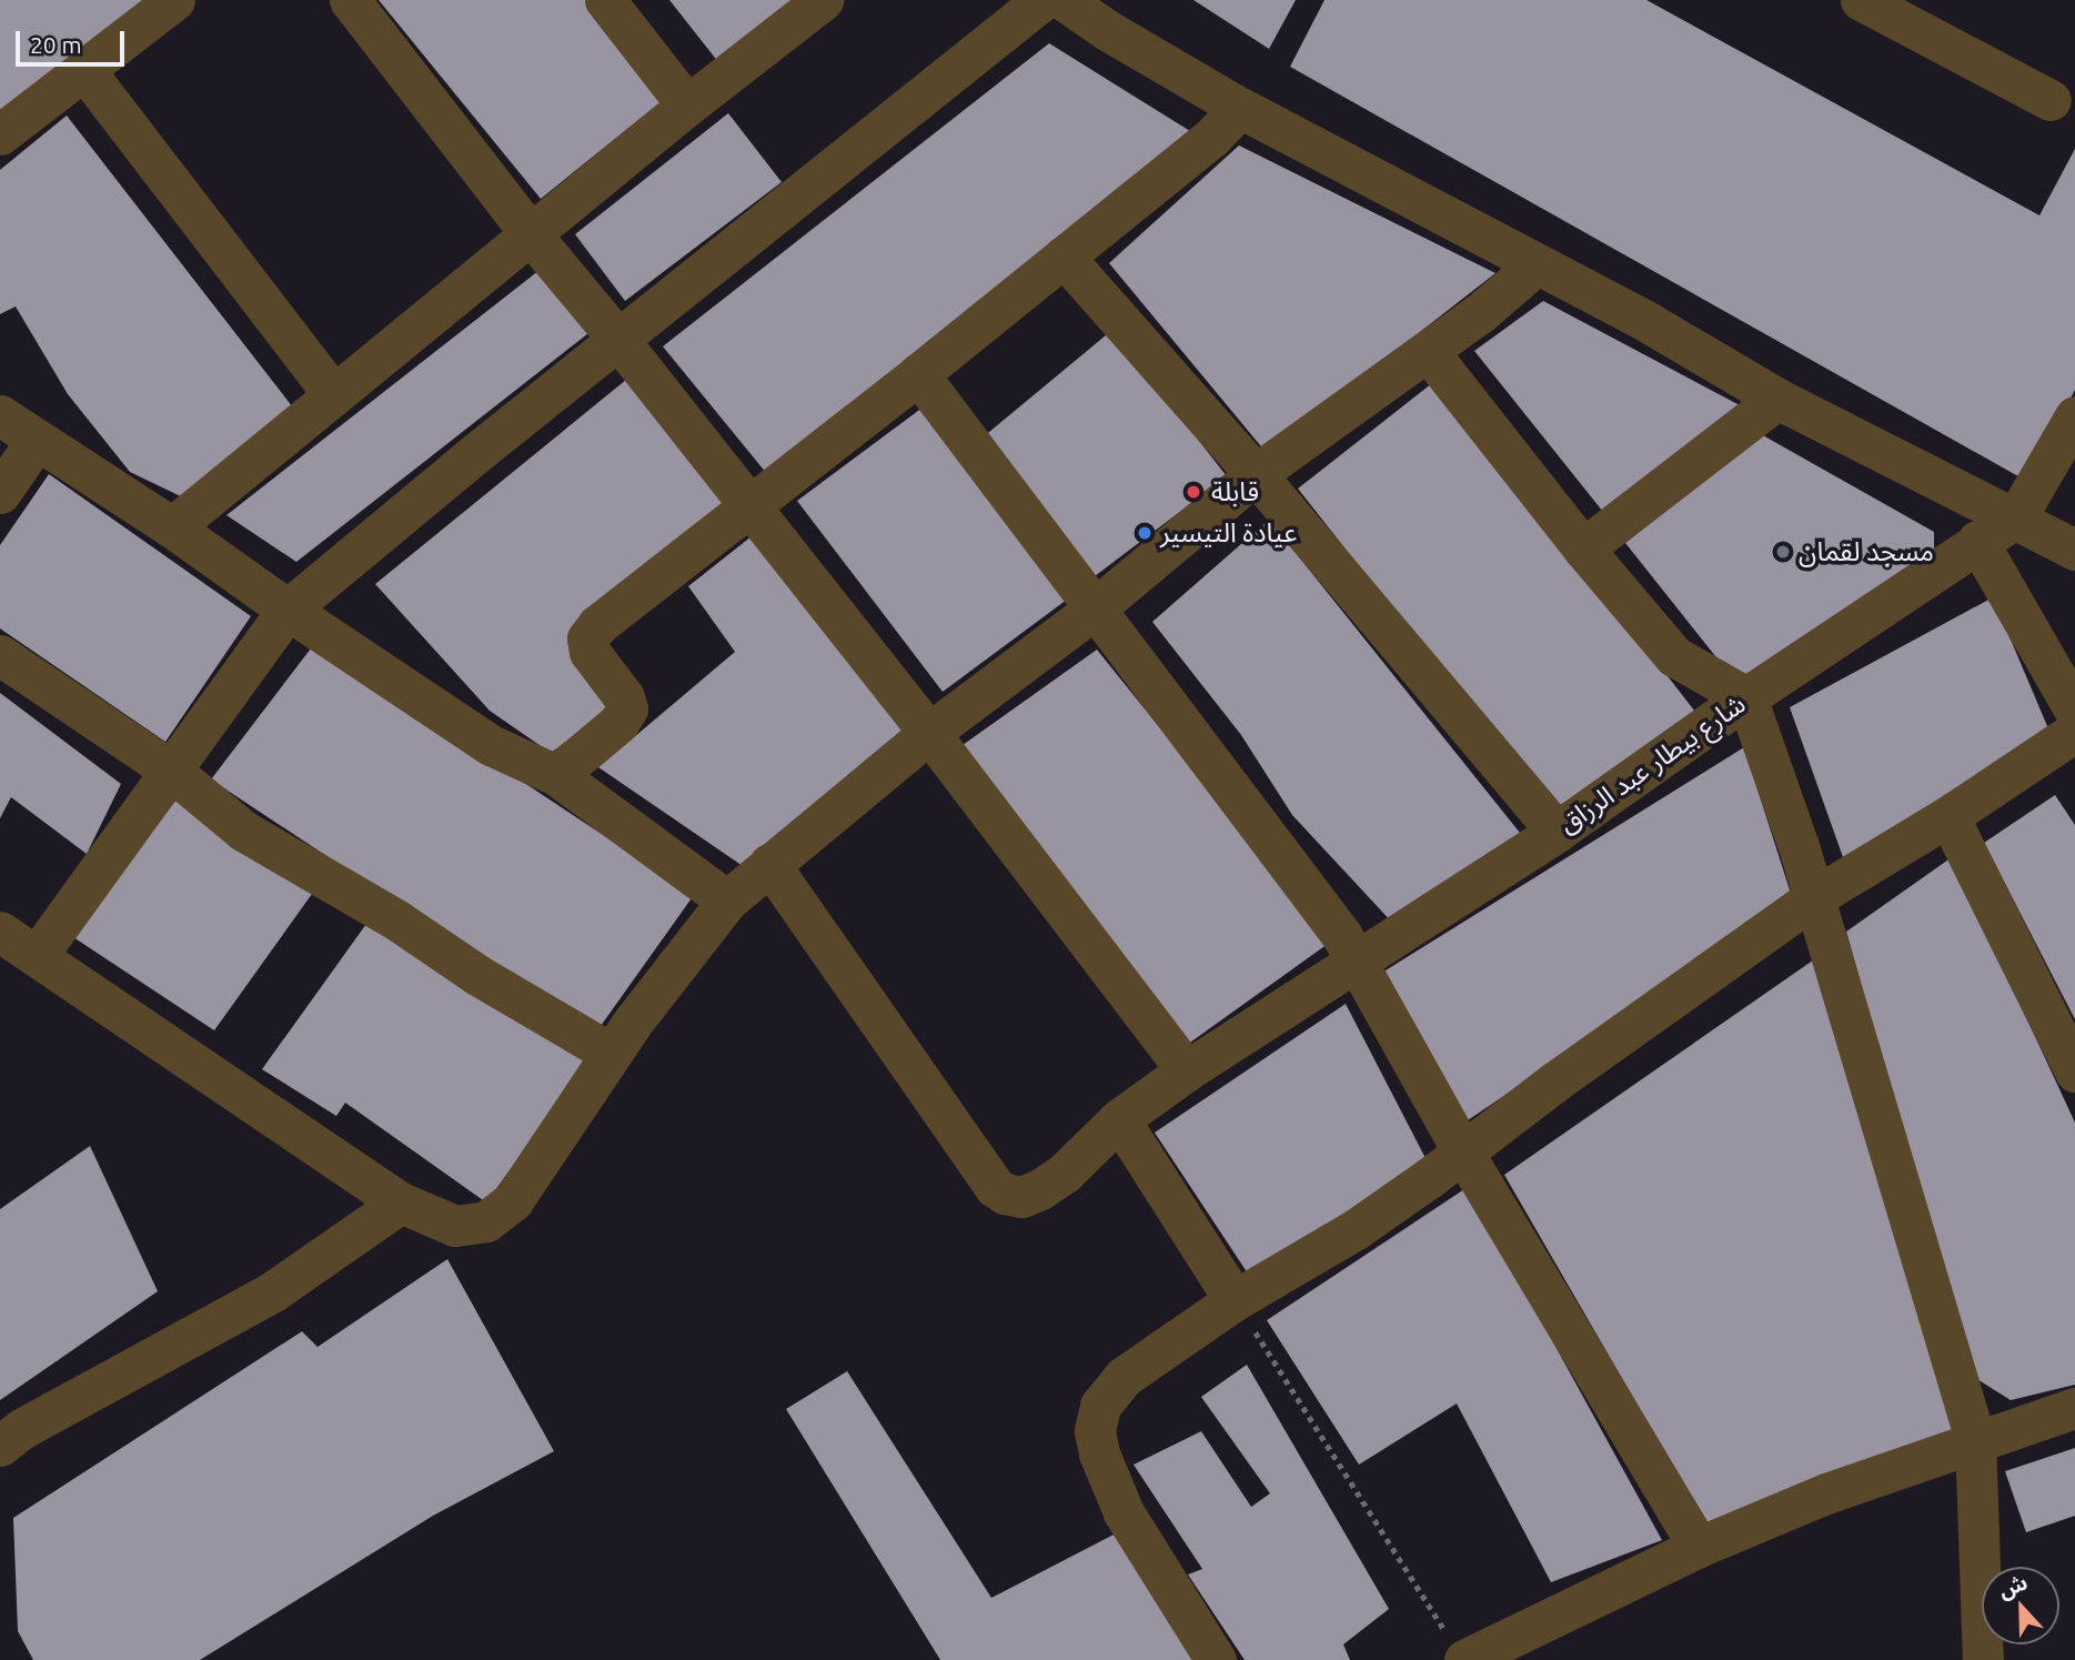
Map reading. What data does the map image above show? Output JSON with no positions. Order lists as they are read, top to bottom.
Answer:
{
  "streets": {
    "street": ["شارع بيطار عبد الرزاق"]
  },
  "places": ["قابلة", "عيادة التيسير", "مسجد لقمان"],
  "scale_bar": "20 m",
  "north": "top"
}
